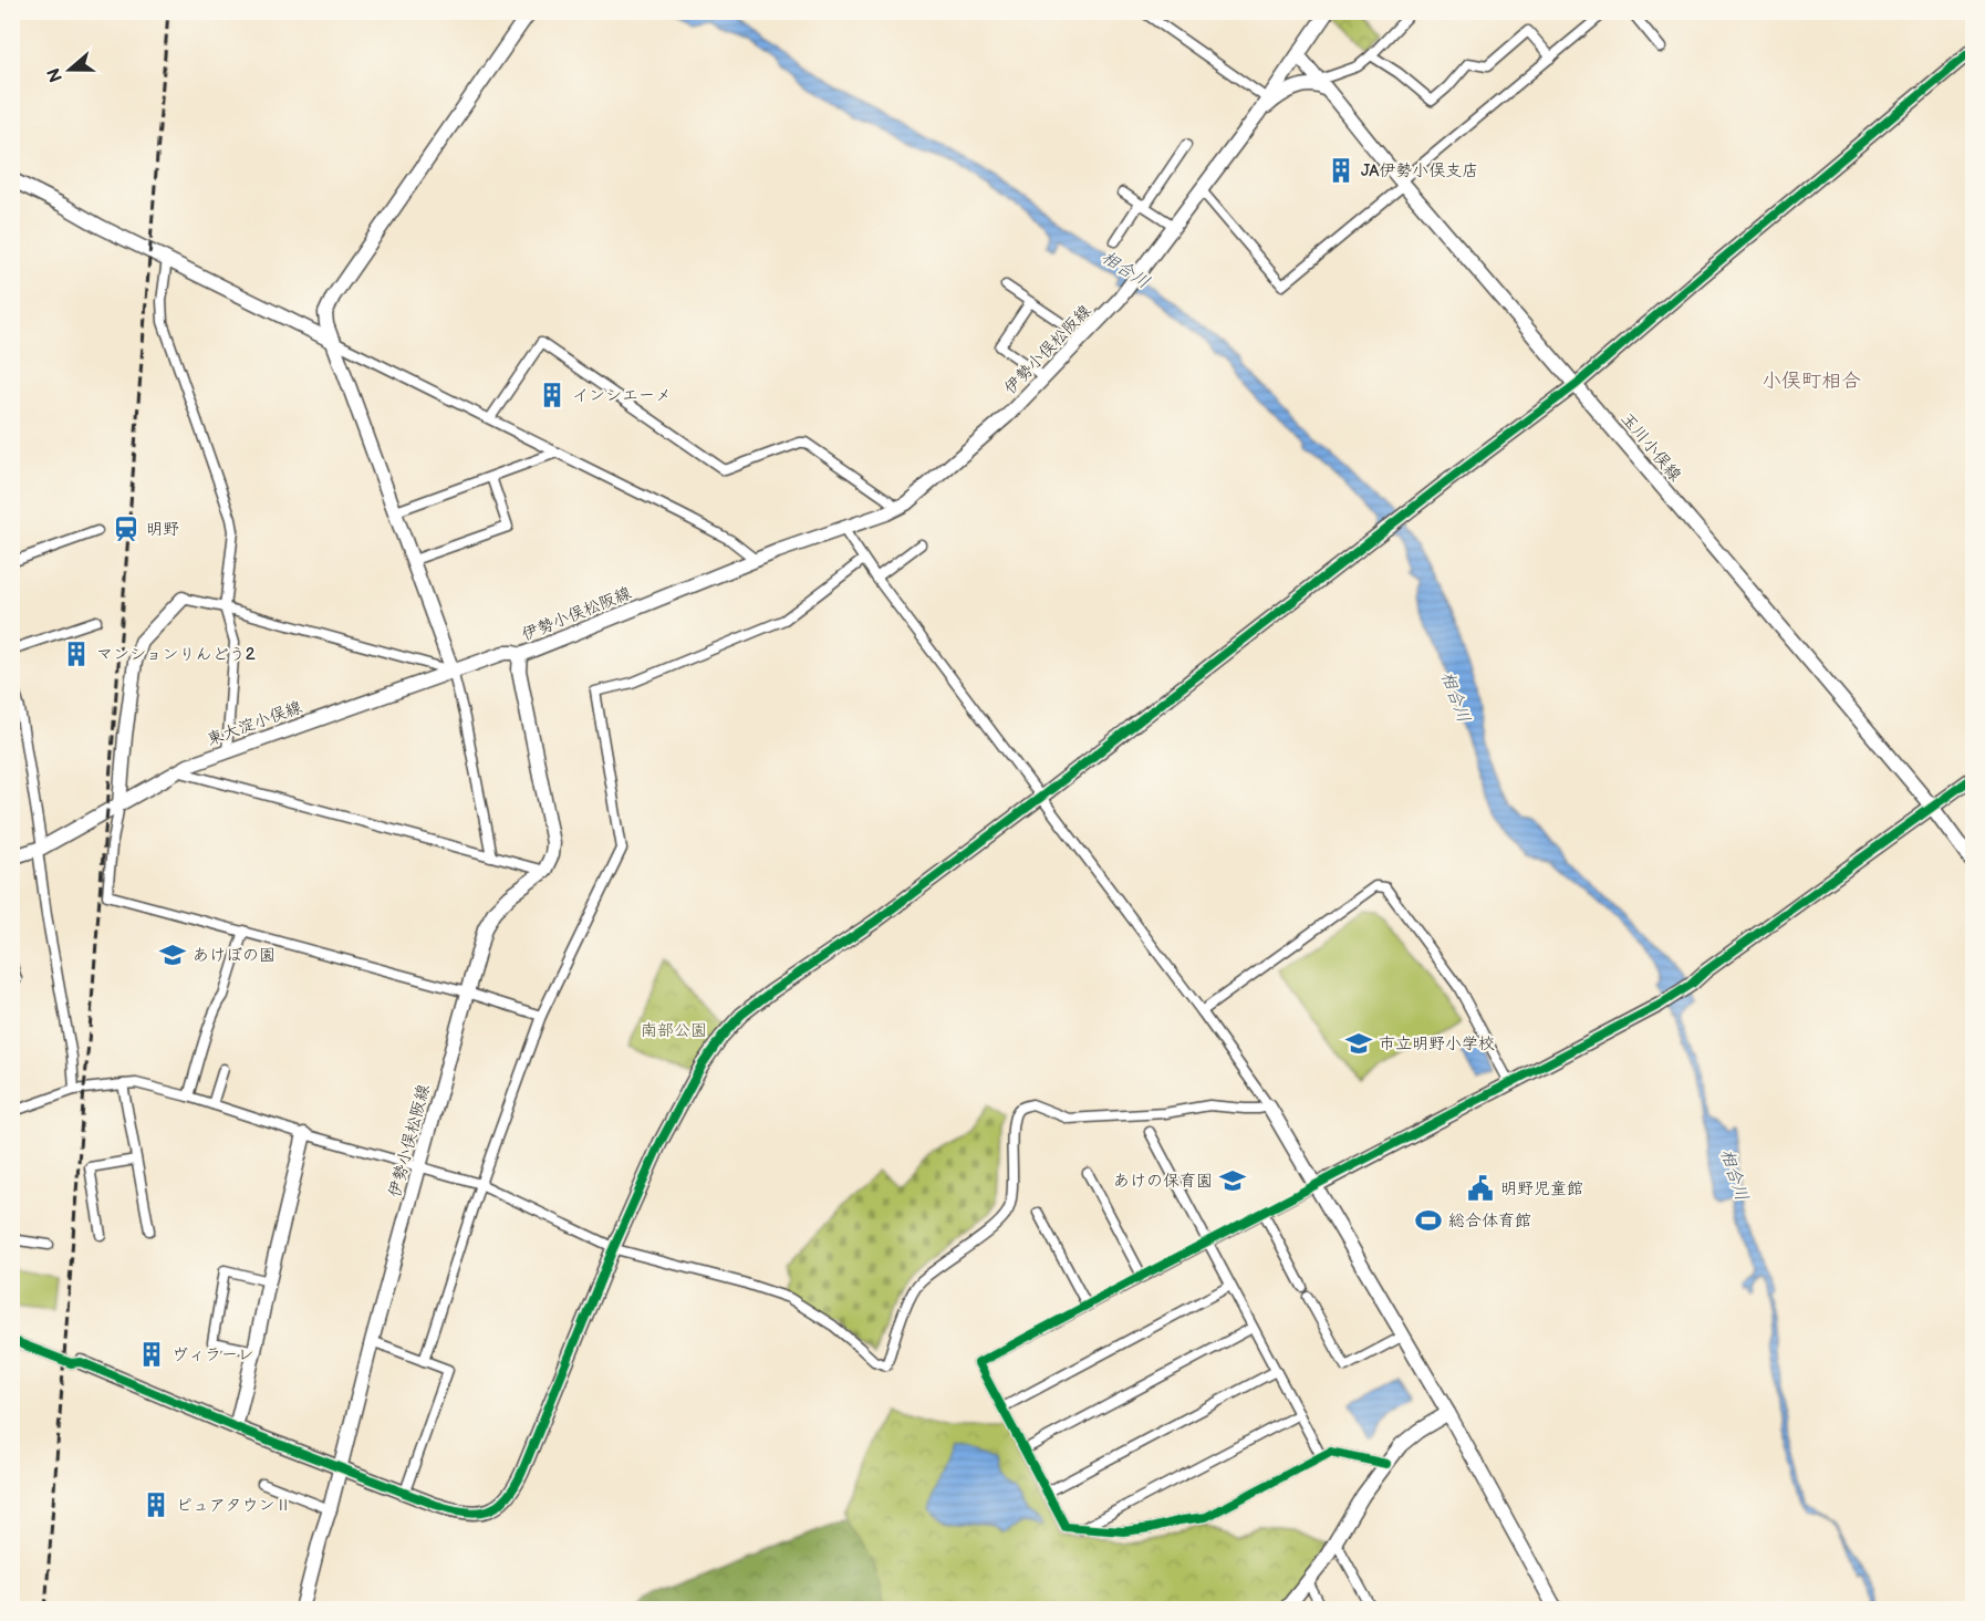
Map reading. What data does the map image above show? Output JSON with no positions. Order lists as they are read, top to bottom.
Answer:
{
  "streets": {
    "street": ["伊勢小俣松阪線", "玉川小俣線", "東大淀小俣線"]
  },
  "crossings": [
    ["伊勢小俣松阪線", "玉川小俣線"],
    ["伊勢小俣松阪線", "東大淀小俣線"]
  ],
  "districts": ["小俣町相合"],
  "water": ["相合川"],
  "parks": ["南部公園"],
  "places": {
    "building": [
      "JA伊勢小俣支店",
      "インシエーメ",
      "マンションりんどう2",
      "ヴィラーレ",
      "ピュアタウンⅡ"
    ],
    "station": ["明野"],
    "school or university": ["あけぼの園", "市立明野小学校", "あけの保育園"],
    "public building": ["明野児童館"],
    "sports": ["総合体育館"]
  },
  "north": "left"
}
